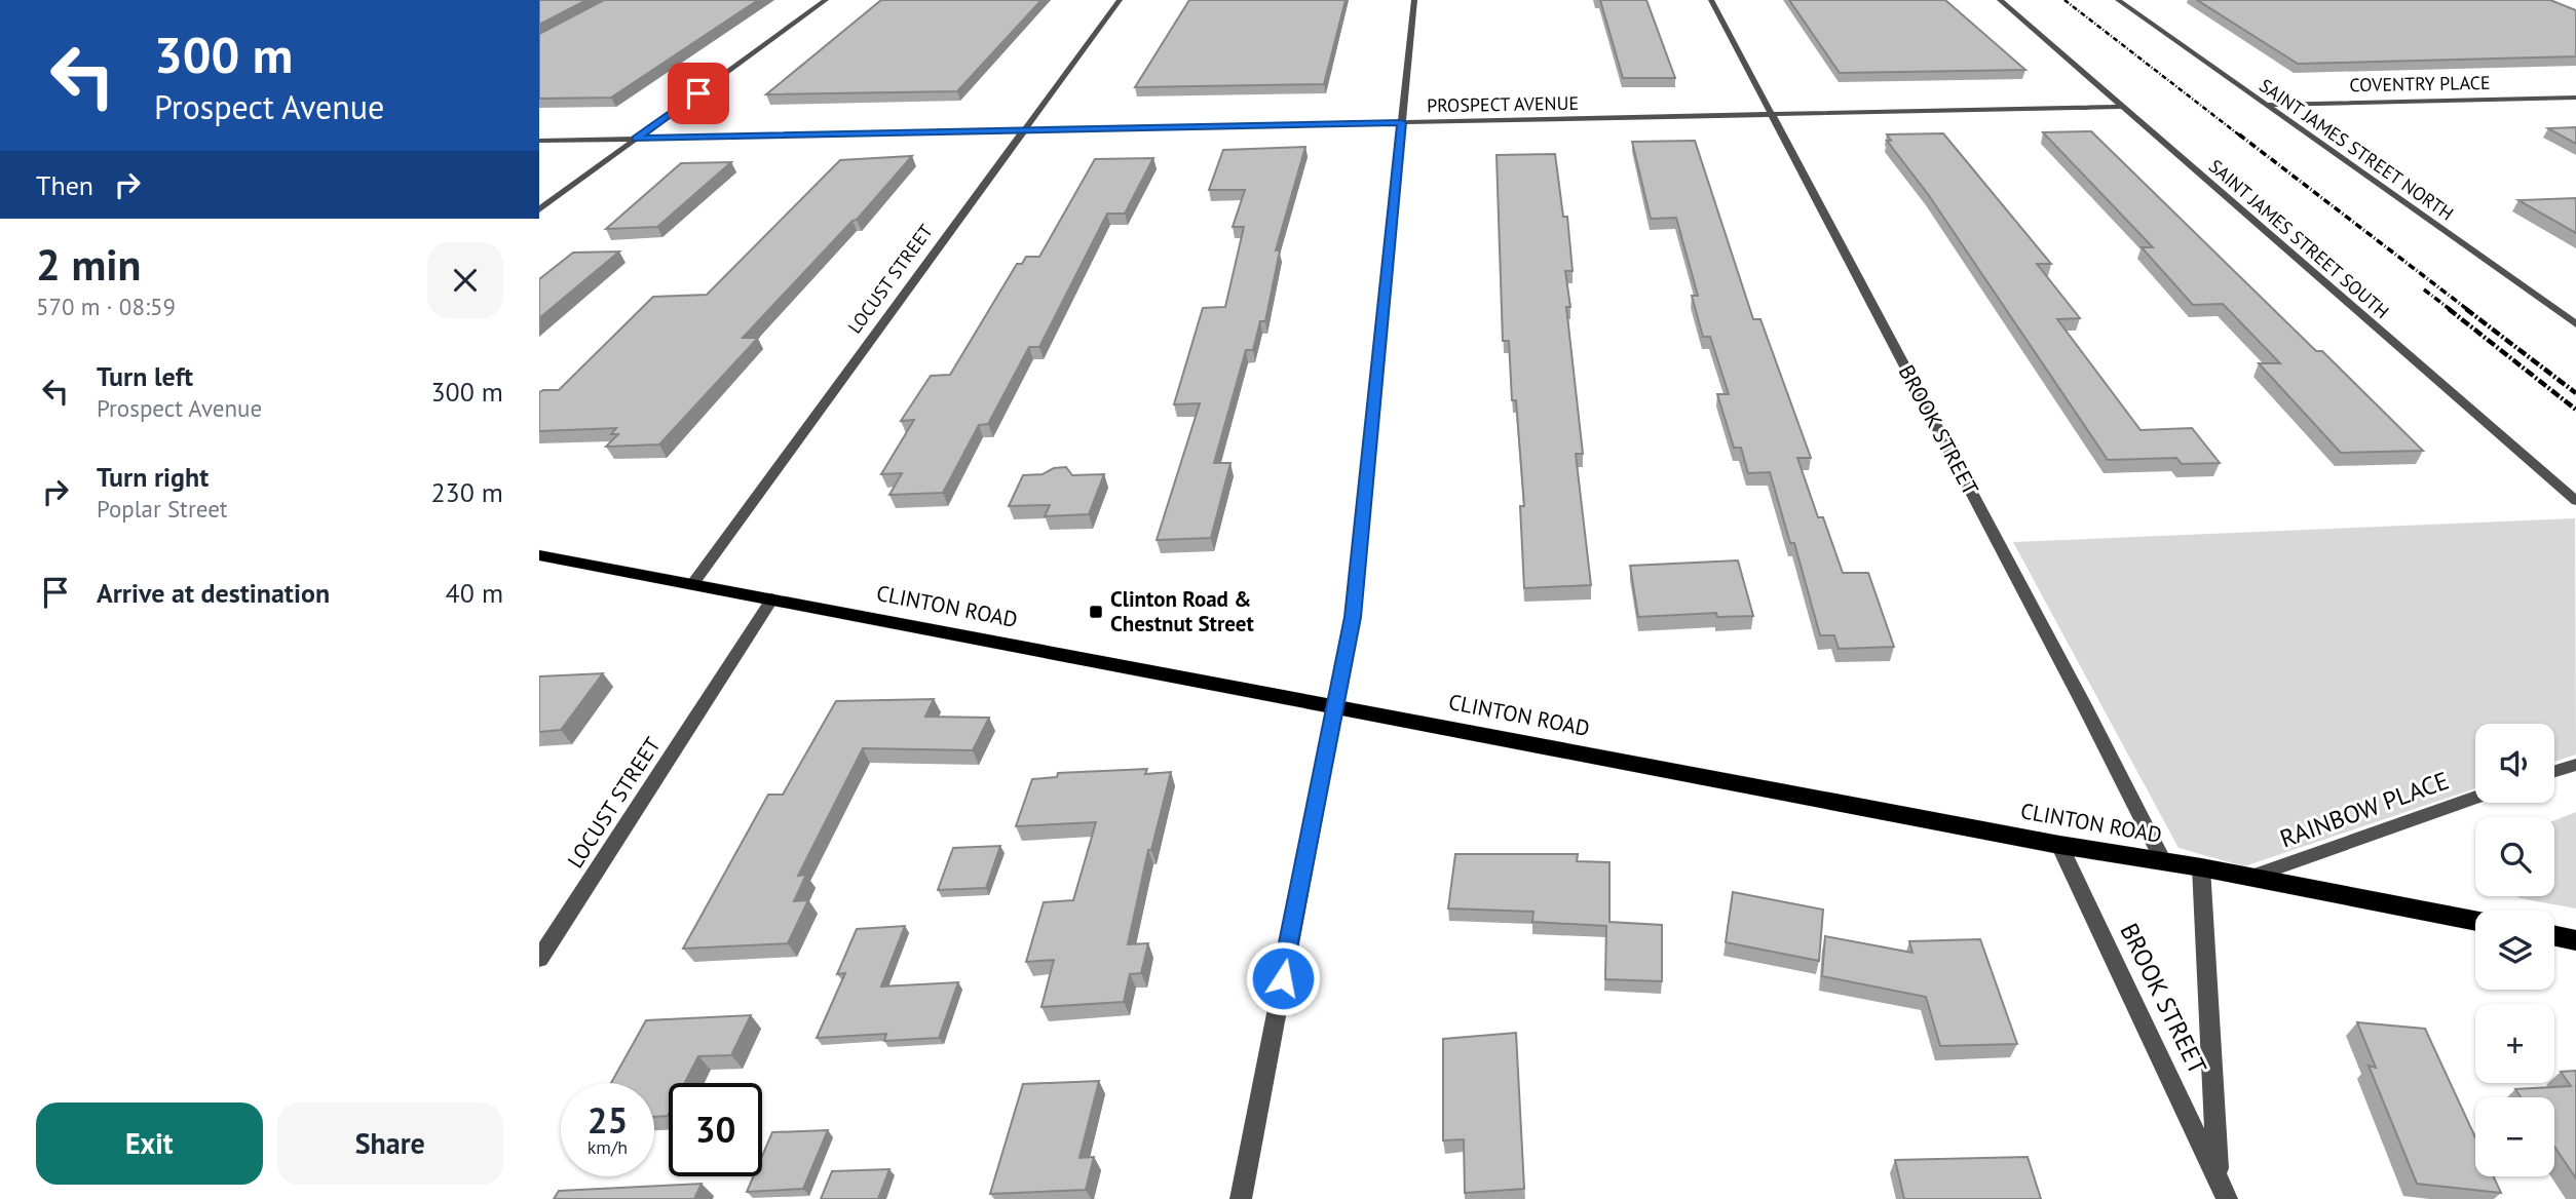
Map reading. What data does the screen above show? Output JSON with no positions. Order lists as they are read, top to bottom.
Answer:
{
  "streets": {
    "main road": ["CLINTON ROAD"],
    "street": [
      "COVENTRY PLACE",
      "PROSPECT AVENUE",
      "SAINT JAMES STREET NORTH",
      "SAINT JAMES STREET SOUTH",
      "LOCUST STREET",
      "BROOK STREET",
      "RAINBOW PLACE"
    ]
  },
  "crossings": [
    ["COVENTRY PLACE", "SAINT JAMES STREET NORTH"],
    ["PROSPECT AVENUE", "SAINT JAMES STREET SOUTH"],
    ["PROSPECT AVENUE", "LOCUST STREET"],
    ["PROSPECT AVENUE", "BROOK STREET"],
    ["LOCUST STREET", "CLINTON ROAD"],
    ["BROOK STREET", "CLINTON ROAD"],
    ["CLINTON ROAD", "RAINBOW PLACE"]
  ],
  "places": {
    "transit": ["Clinton Road & Chestnut Street"]
  },
  "page": {
    "turn": ["300 m", "Prospect Avenue"],
    "then": "Then",
    "heading": ["2 min", "570 m · 08:59"],
    "list": [
      {
        "name": "Turn left",
        "note": "Prospect Avenue",
        "value": "300 m"
      },
      {
        "name": "Turn right",
        "note": "Poplar Street",
        "value": "230 m"
      },
      {
        "name": "Arrive at destination",
        "value": "40 m"
      }
    ],
    "map_buttons": ["+", "−"],
    "speed": "25 km/h",
    "limit": "30",
    "buttons": ["Exit", "Share"]
  }
}
